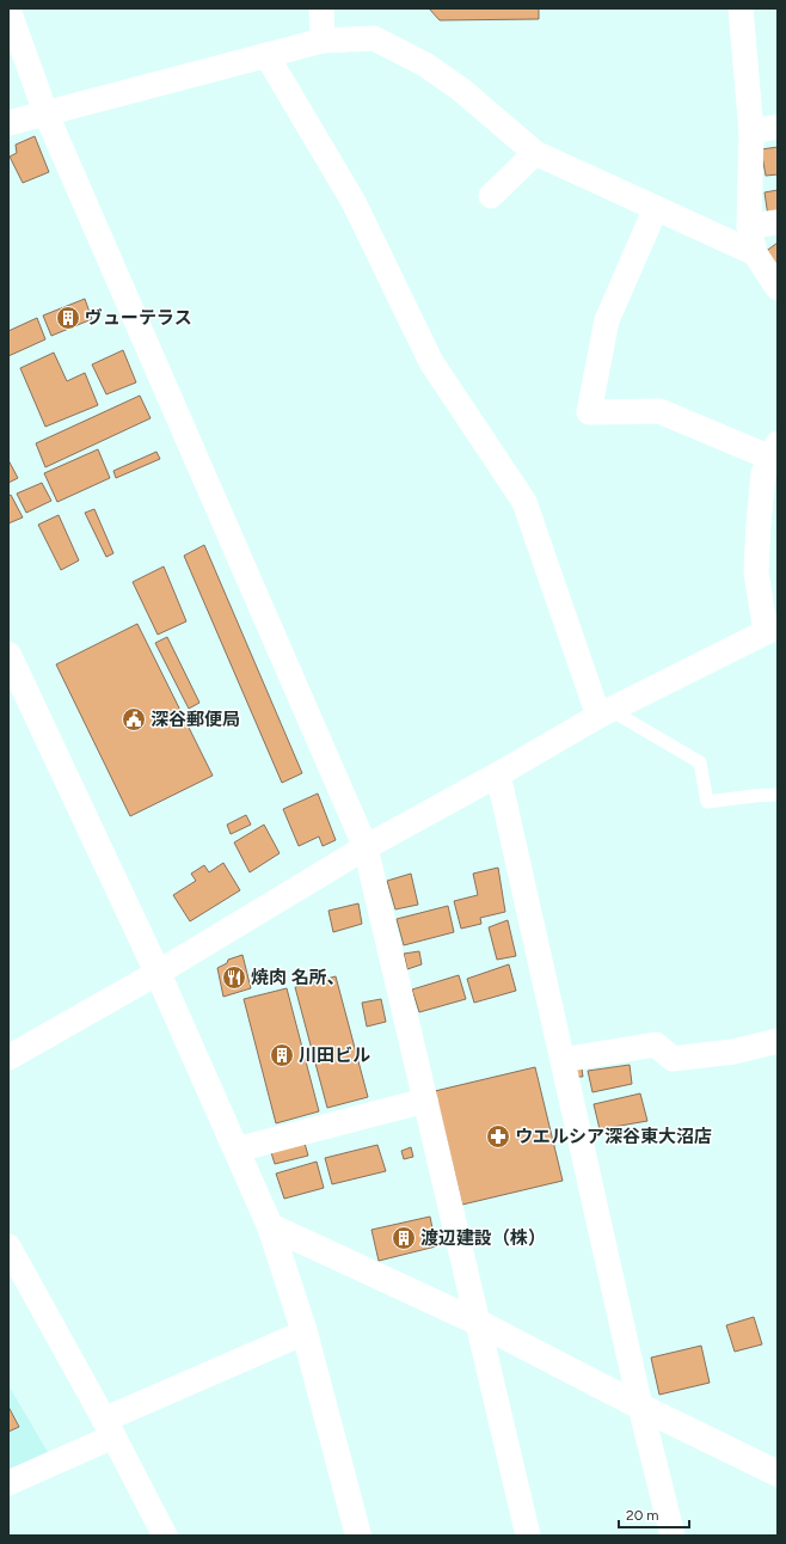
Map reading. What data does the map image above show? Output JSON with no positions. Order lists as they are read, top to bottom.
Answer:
{
  "places": {
    "building": ["ヴューテラス", "川田ビル", "渡辺建設（株）"],
    "public building": ["深谷郵便局"],
    "restaurant": ["焼肉 名所、"],
    "pharmacy": ["ウエルシア深谷東大沼店"]
  },
  "scale_bar": "20 m"
}
